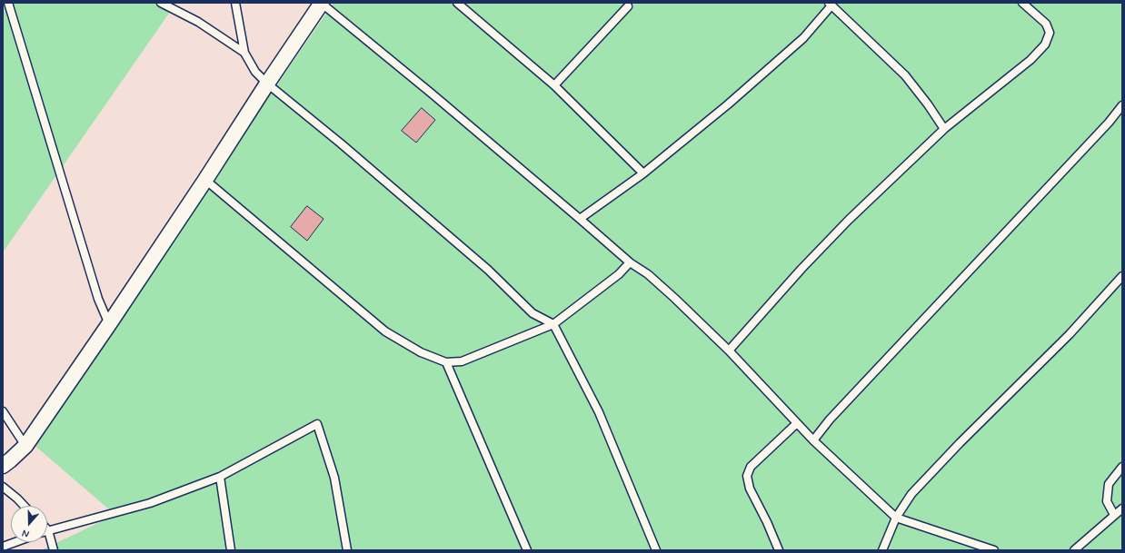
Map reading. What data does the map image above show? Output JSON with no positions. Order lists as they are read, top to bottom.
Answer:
{
  "north": "bottom"
}
